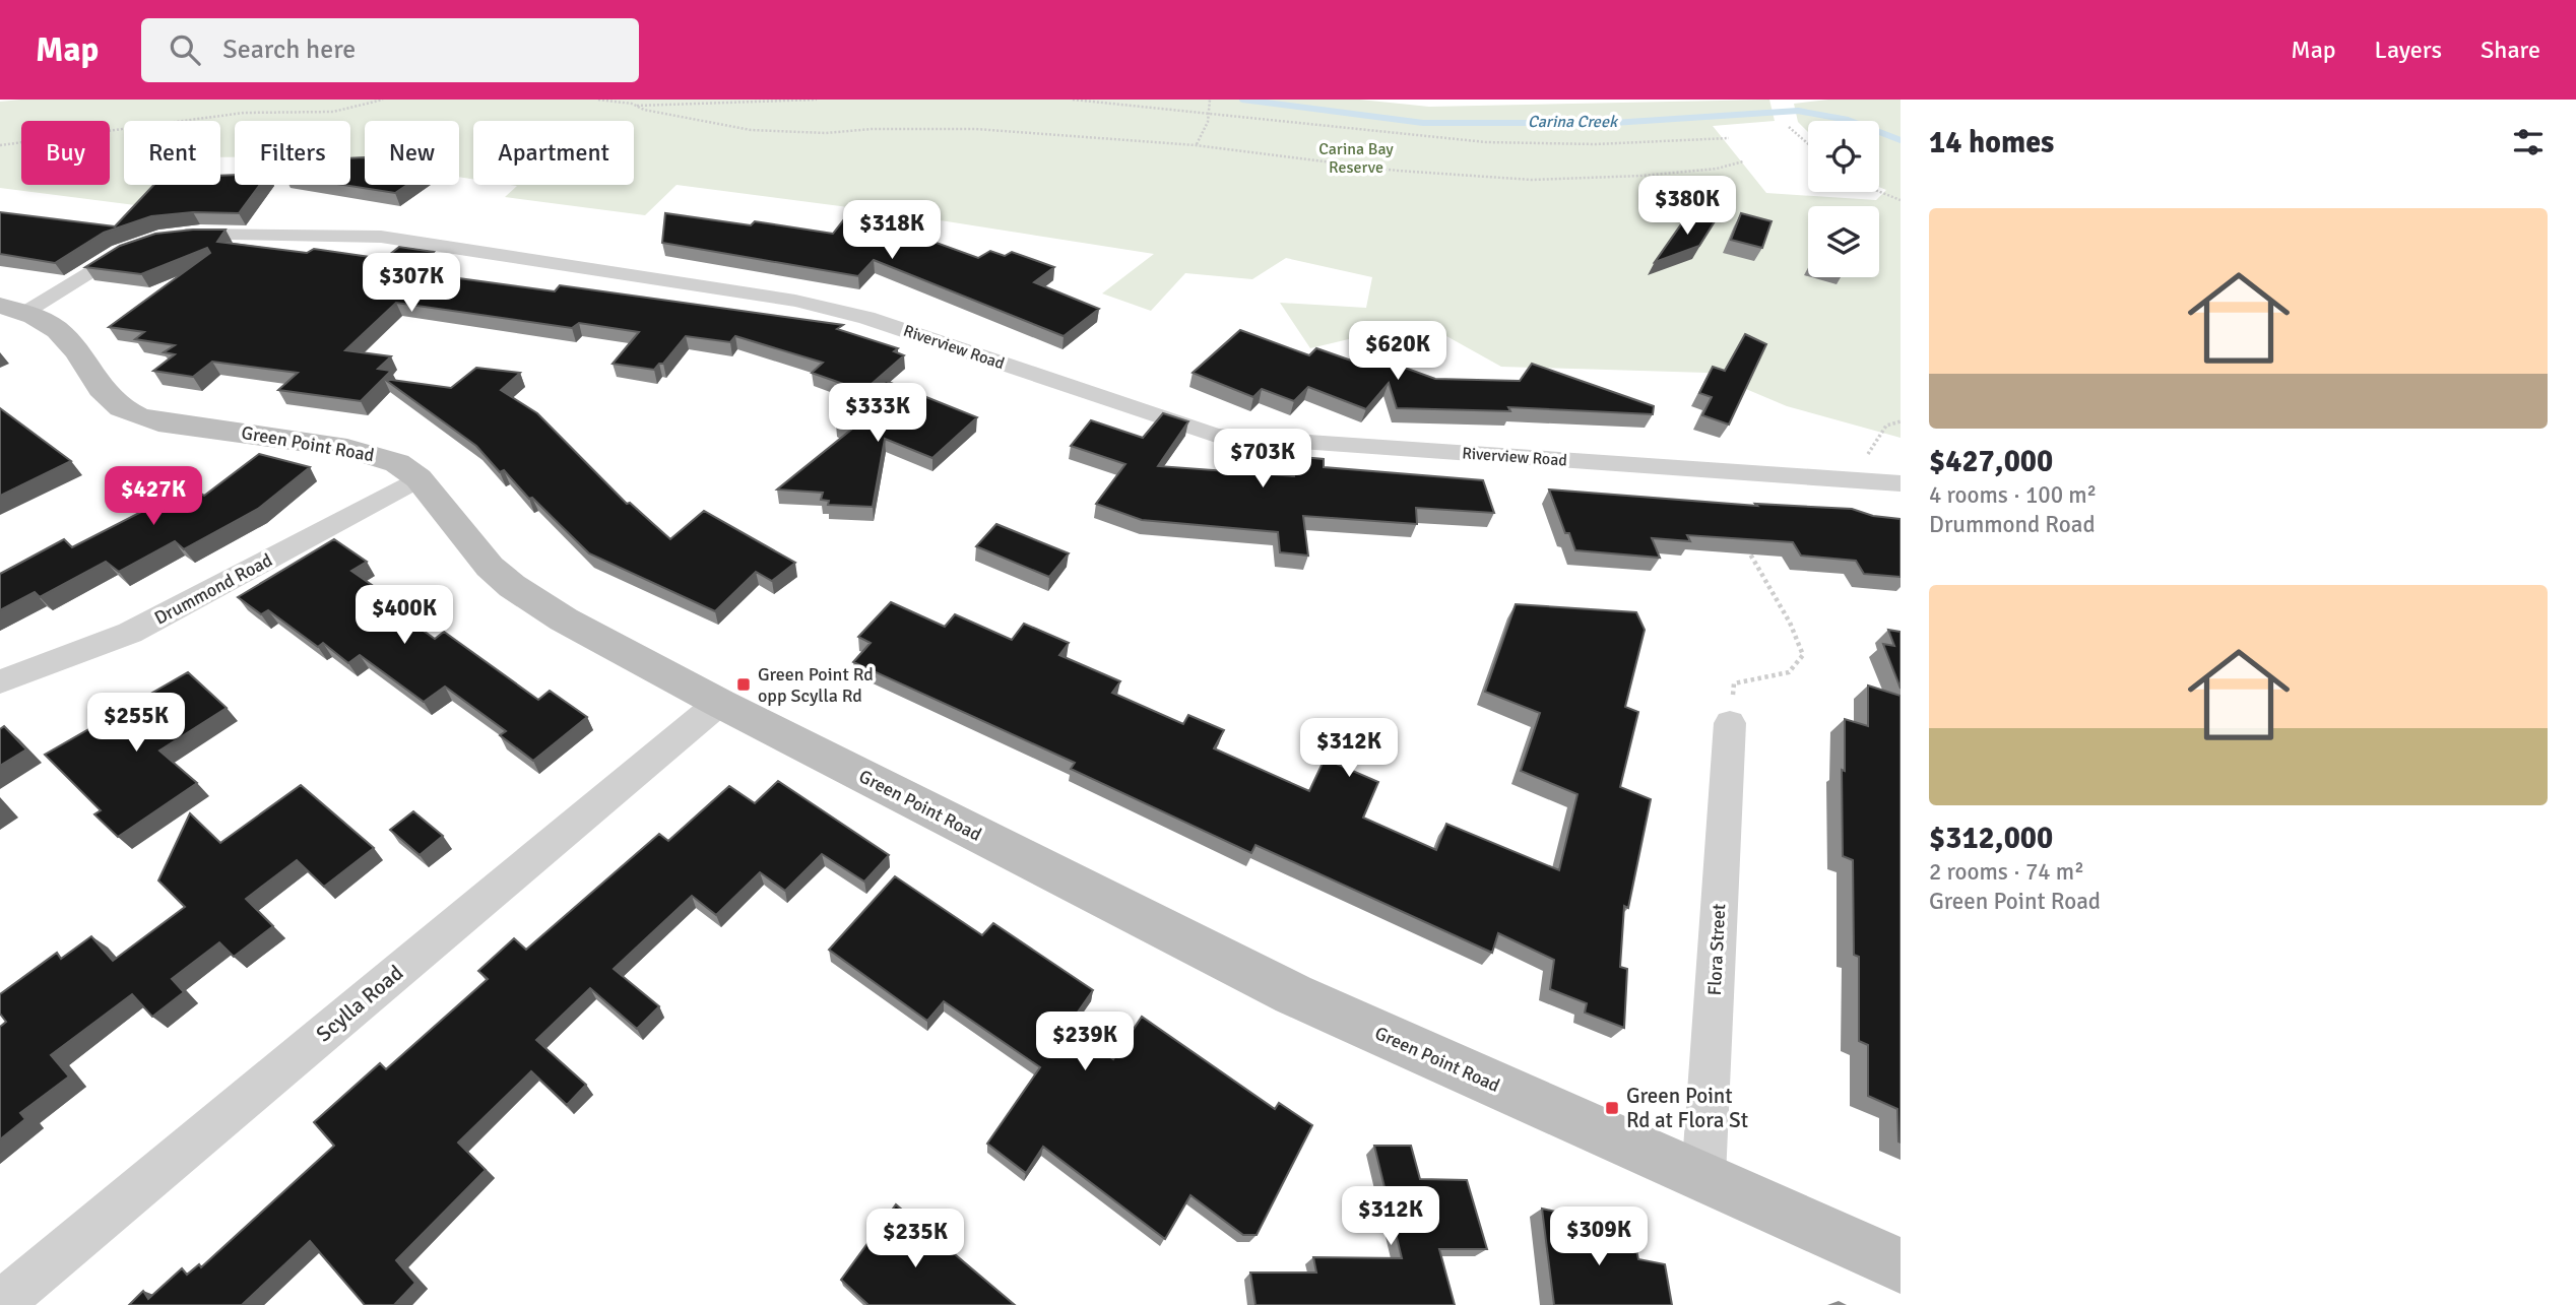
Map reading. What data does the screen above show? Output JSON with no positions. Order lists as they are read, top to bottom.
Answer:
{
  "streets": {
    "street": [
      "Riverview Road",
      "Green Point Road",
      "Drummond Road",
      "Flora Street",
      "Scylla Road"
    ]
  },
  "crossings": [
    ["Riverview Road", "Green Point Road"],
    ["Green Point Road", "Drummond Road"],
    ["Green Point Road", "Flora Street"],
    ["Green Point Road", "Scylla Road"]
  ],
  "water": ["Carina Creek"],
  "parks": ["Carina Bay Reserve"],
  "places": {
    "transit": ["Green Point Rd opp Scylla Rd", "Green Point Rd at Flora St"]
  },
  "page": {
    "header": "Map",
    "search": "Search here",
    "nav": ["Map", "Layers", "Share"],
    "heading": "14 homes",
    "chip": [
      "Buy",
      "Rent",
      "Filters",
      "New",
      "Apartment"
    ],
    "price": [
      "$380K",
      "$318K",
      "$307K",
      "$620K",
      "$333K",
      "$703K",
      "$427K",
      "$400K",
      "$255K",
      "$312K",
      "$239K",
      "$312K",
      "$309K",
      "$235K"
    ],
    "list": [
      {
        "name": "$427,000",
        "note": "4 rooms · 100 m² · Drummond Road"
      },
      {
        "name": "$312,000",
        "note": "2 rooms · 74 m² · Green Point Road"
      }
    ]
  }
}
